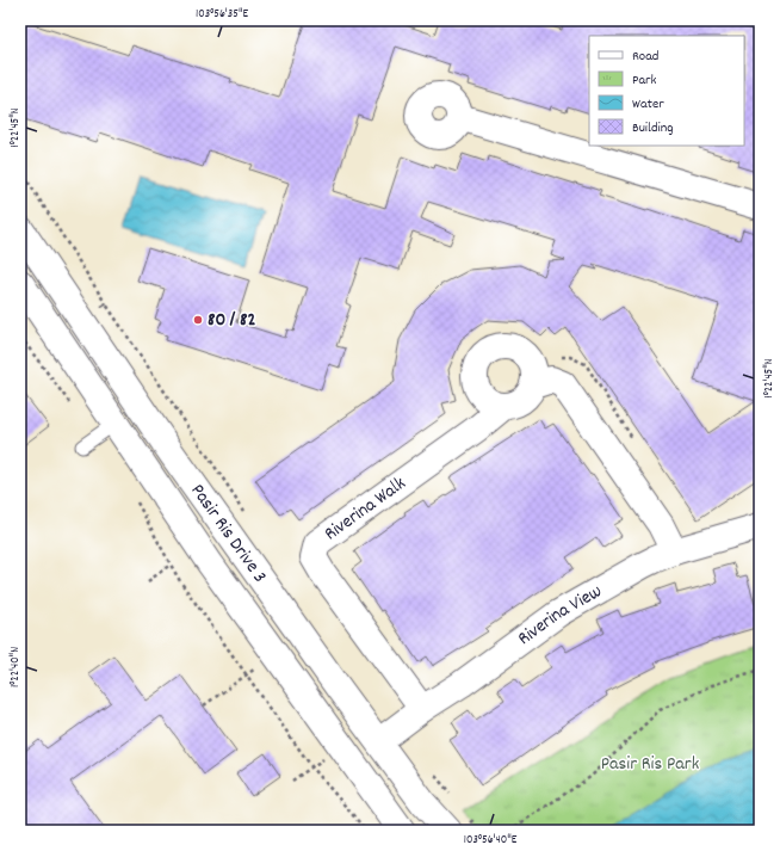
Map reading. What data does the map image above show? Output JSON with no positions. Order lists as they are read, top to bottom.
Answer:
{
  "streets": {
    "street": ["Riverina Walk", "Pasir Ris Drive 3", "Riverina View"]
  },
  "crossings": [
    ["Riverina Walk", "Riverina View"],
    ["Pasir Ris Drive 3", "Riverina View"]
  ],
  "parks": ["Pasir Ris Park"],
  "places": ["80 / 82"],
  "legend": [
    "Road",
    "Park",
    "Water",
    "Building"
  ],
  "coordinates": [
    "103°56'35\"E",
    "1°22'45\"N",
    "1°22'40\"N",
    "103°56'40\"E"
  ]
}
